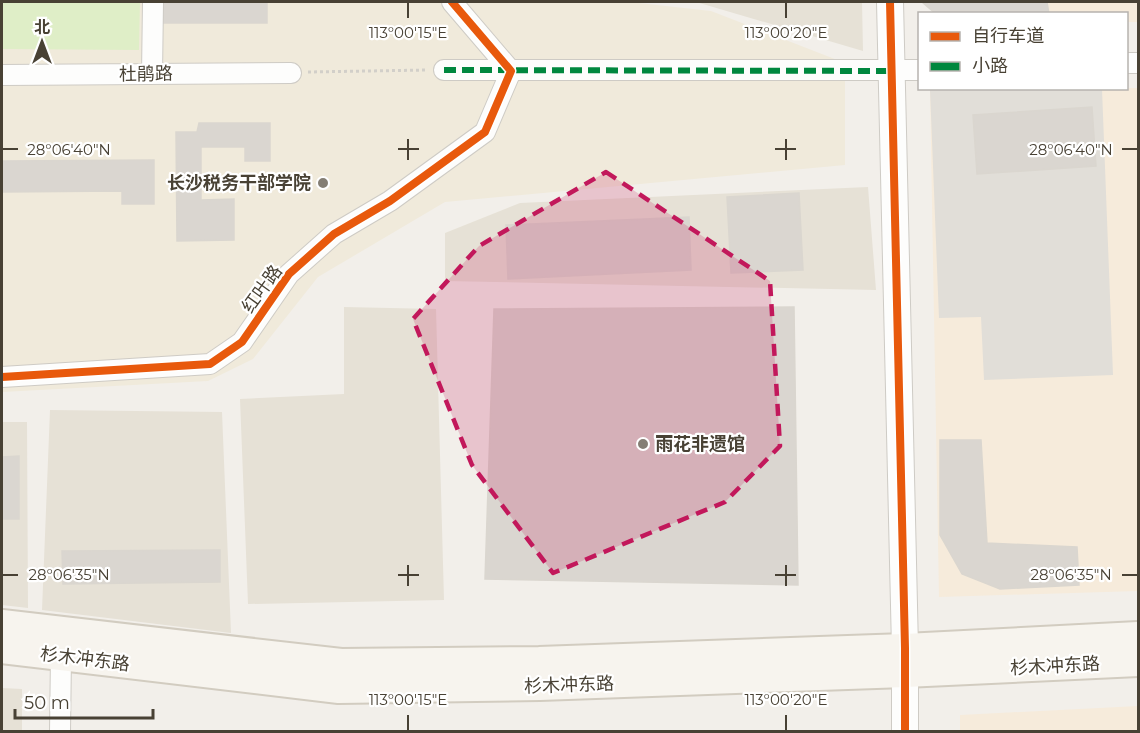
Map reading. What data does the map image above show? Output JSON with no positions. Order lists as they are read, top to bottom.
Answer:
{
  "streets": {
    "main road": ["杉木冲东路"],
    "street": ["杜鹃路", "红叶路"]
  },
  "places": ["长沙税务干部学院", "雨花非遗馆"],
  "legend": ["自行车道", "小路"],
  "scale_bar": "50 m",
  "north": "top",
  "coordinates": [
    "113°00'15\"E",
    "113°00'20\"E",
    "28°06'40\"N",
    "28°06'35\"N"
  ]
}
